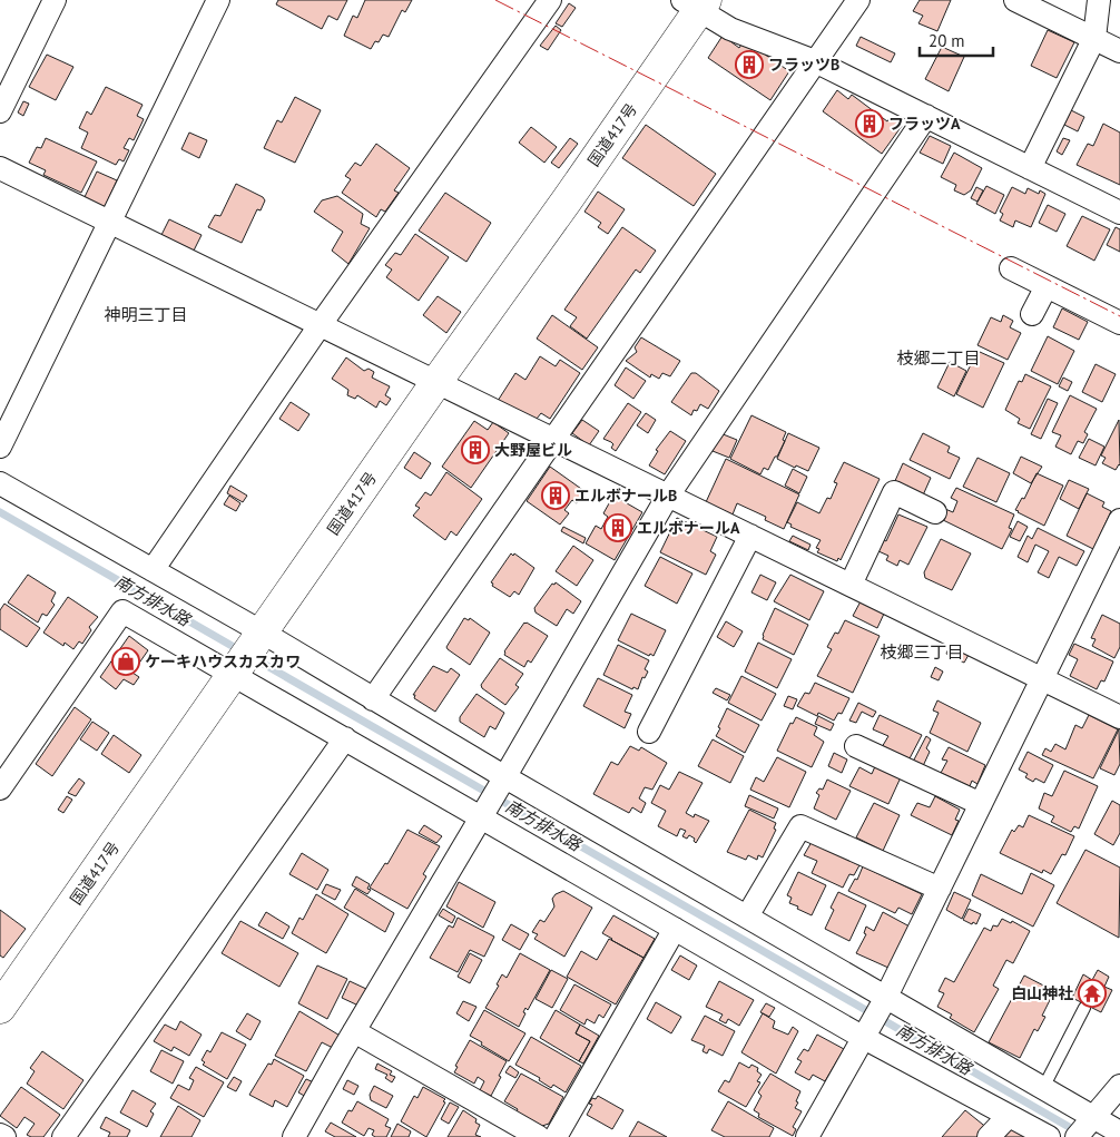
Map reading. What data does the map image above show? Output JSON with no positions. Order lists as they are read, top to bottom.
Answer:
{
  "streets": {
    "highway": ["国道417号"]
  },
  "districts": ["神明三丁目", "枝郷二丁目", "枝郷三丁目"],
  "water": ["南方排水路"],
  "places": {
    "building": [
      "フラッツB",
      "フラッツA",
      "大野屋ビル",
      "エルボナールB",
      "エルボナールA"
    ],
    "shop": ["ケーキハウスカスカワ"],
    "temple": ["白山神社"]
  },
  "scale_bar": "20 m"
}
